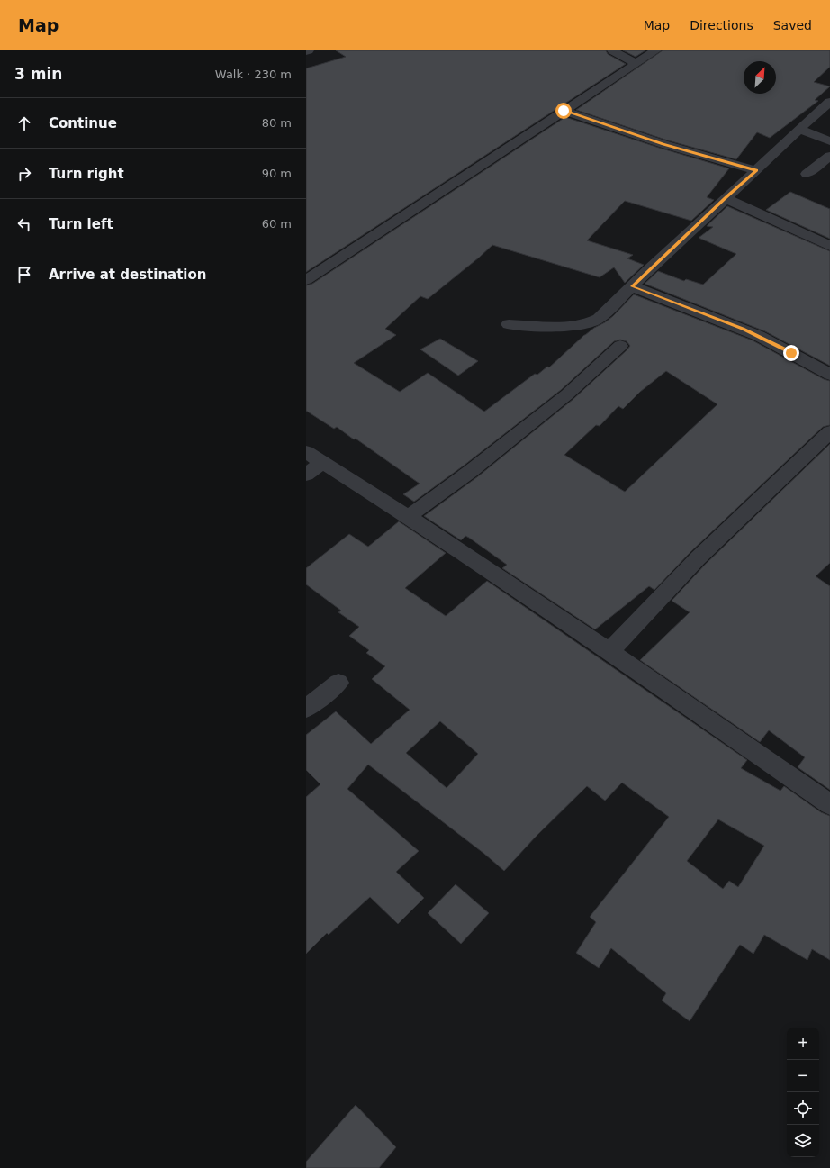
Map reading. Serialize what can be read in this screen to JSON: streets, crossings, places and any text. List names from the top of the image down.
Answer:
{
  "north": "top right",
  "page": {
    "header": "Map",
    "nav": ["Map", "Directions", "Saved"],
    "heading": ["3 min", "Walk · 230 m"],
    "list": [
      ["Continue", "80 m"],
      ["Turn right", "90 m"],
      ["Turn left", "60 m"],
      "Arrive at destination"
    ],
    "map_buttons": ["+", "−"]
  }
}
